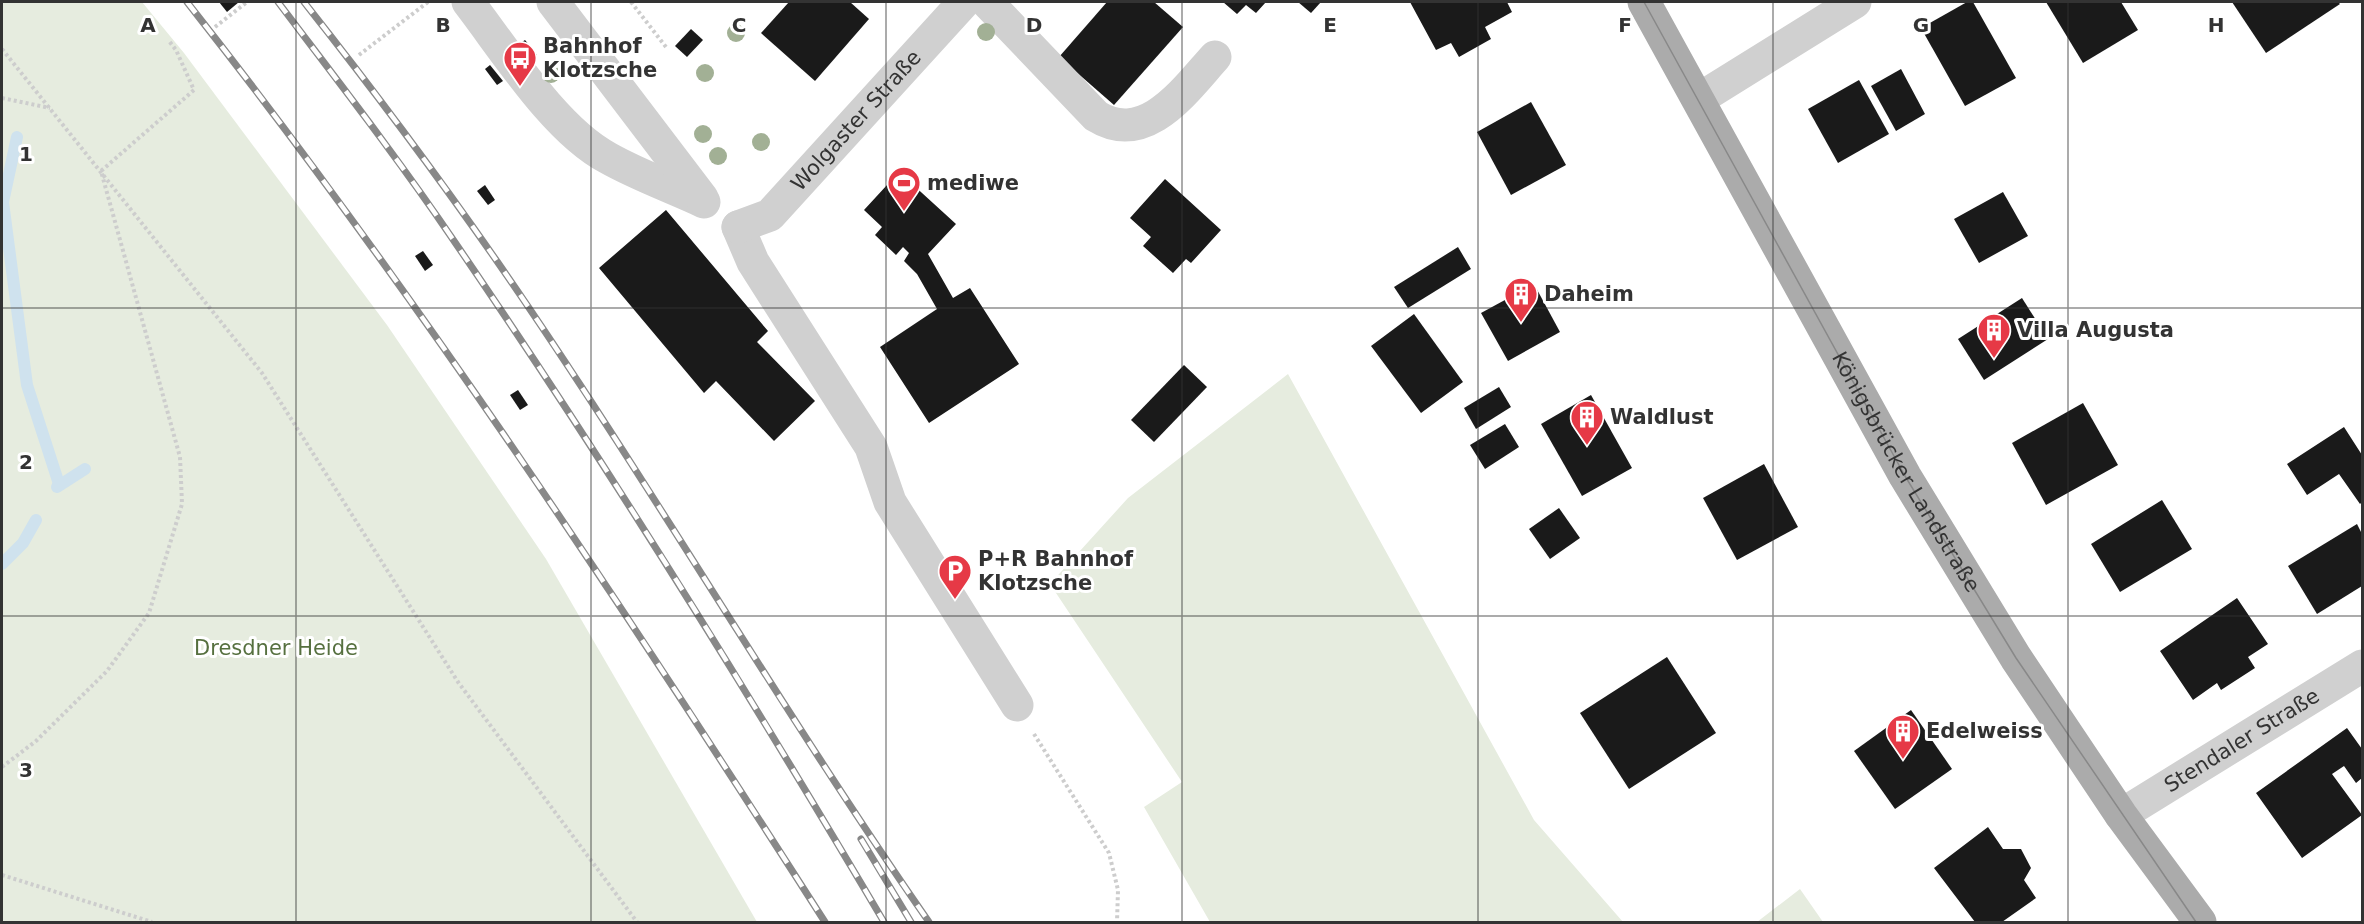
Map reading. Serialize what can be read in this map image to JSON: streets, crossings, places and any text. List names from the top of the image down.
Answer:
{
  "streets": {
    "main road": ["Königsbrücker Landstraße"],
    "street": ["Wolgaster Straße", "Stendaler Straße"]
  },
  "crossings": [
    ["Königsbrücker Landstraße", "Stendaler Straße"]
  ],
  "parks": ["Dresdner Heide"],
  "places": {
    "bus stop": ["Bahnhof Klotzsche"],
    "sports": ["mediwe"],
    "building": [
      "Daheim",
      "Villa Augusta",
      "Waldlust",
      "Edelweiss"
    ],
    "parking": ["P+R Bahnhof Klotzsche"]
  },
  "grid": {
    "columns": [
      "A",
      "B",
      "C",
      "D",
      "E",
      "F",
      "G",
      "H"
    ],
    "rows": ["1", "2", "3"]
  }
}
